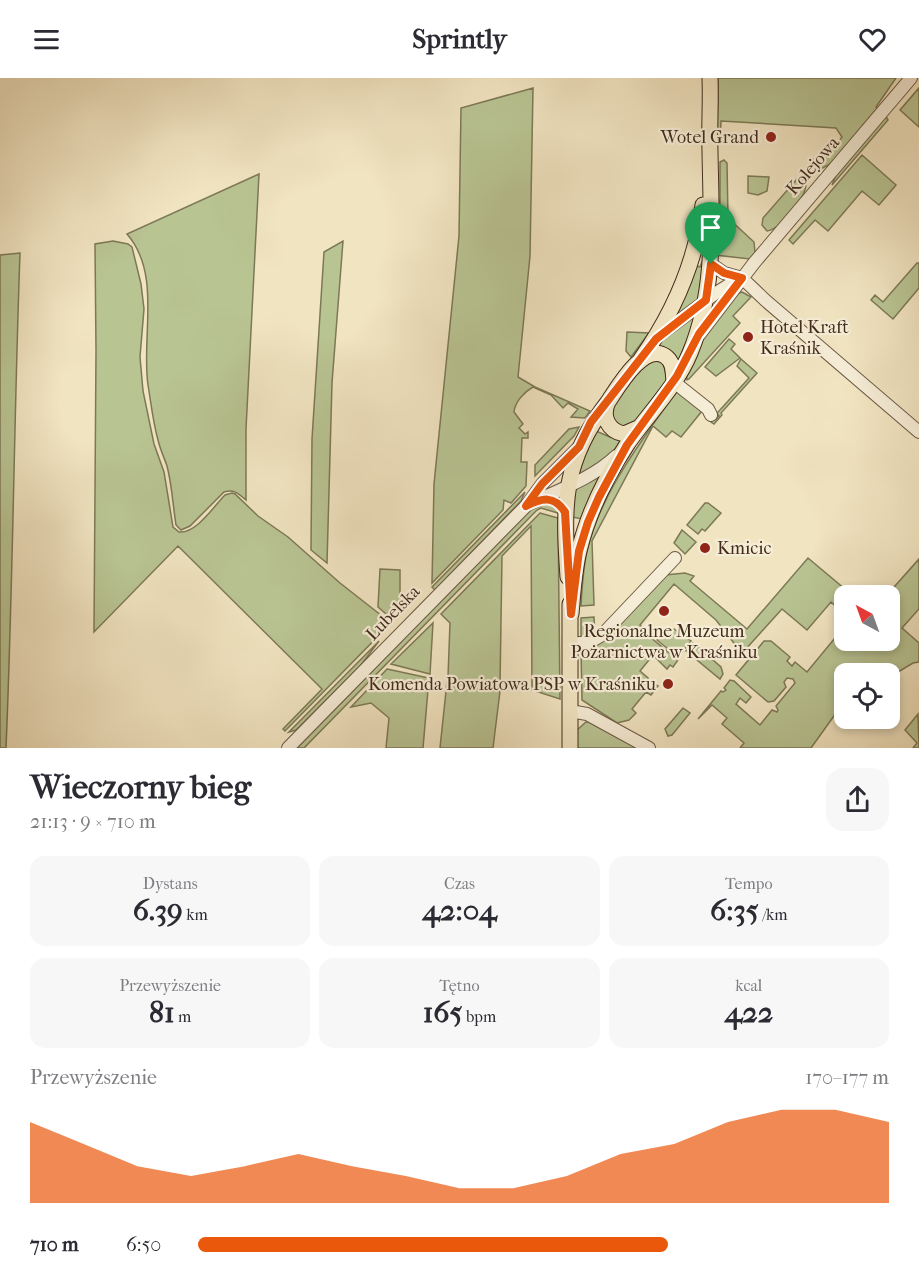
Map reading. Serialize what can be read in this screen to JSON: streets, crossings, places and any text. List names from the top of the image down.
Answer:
{
  "streets": {
    "main road": ["Lubelska"],
    "street": ["Kolejowa"]
  },
  "places": [
    "Wotel Grand",
    "Hotel Kraft Kraśnik",
    "Kmicic",
    "Regionalne Muzeum Pożarnictwa w Kraśniku",
    "Komenda Powiatowa PSP w Kraśniku"
  ],
  "north": "top left",
  "page": {
    "header": "Sprintly",
    "heading": ["Wieczorny bieg", "21:13 · 9 × 710 m"],
    "stats": [
      ["Dystans", "6.39 km"],
      ["Czas", "42:04"],
      ["Tempo", "6:35 /km"],
      ["Przewyższenie", "81 m"],
      ["Tętno", "165 bpm"],
      ["kcal", "422"]
    ],
    "chart": ["Przewyższenie", "170–177 m"],
    "list": [
      {
        "name": "710 m",
        "note": "6:50"
      }
    ]
  }
}
